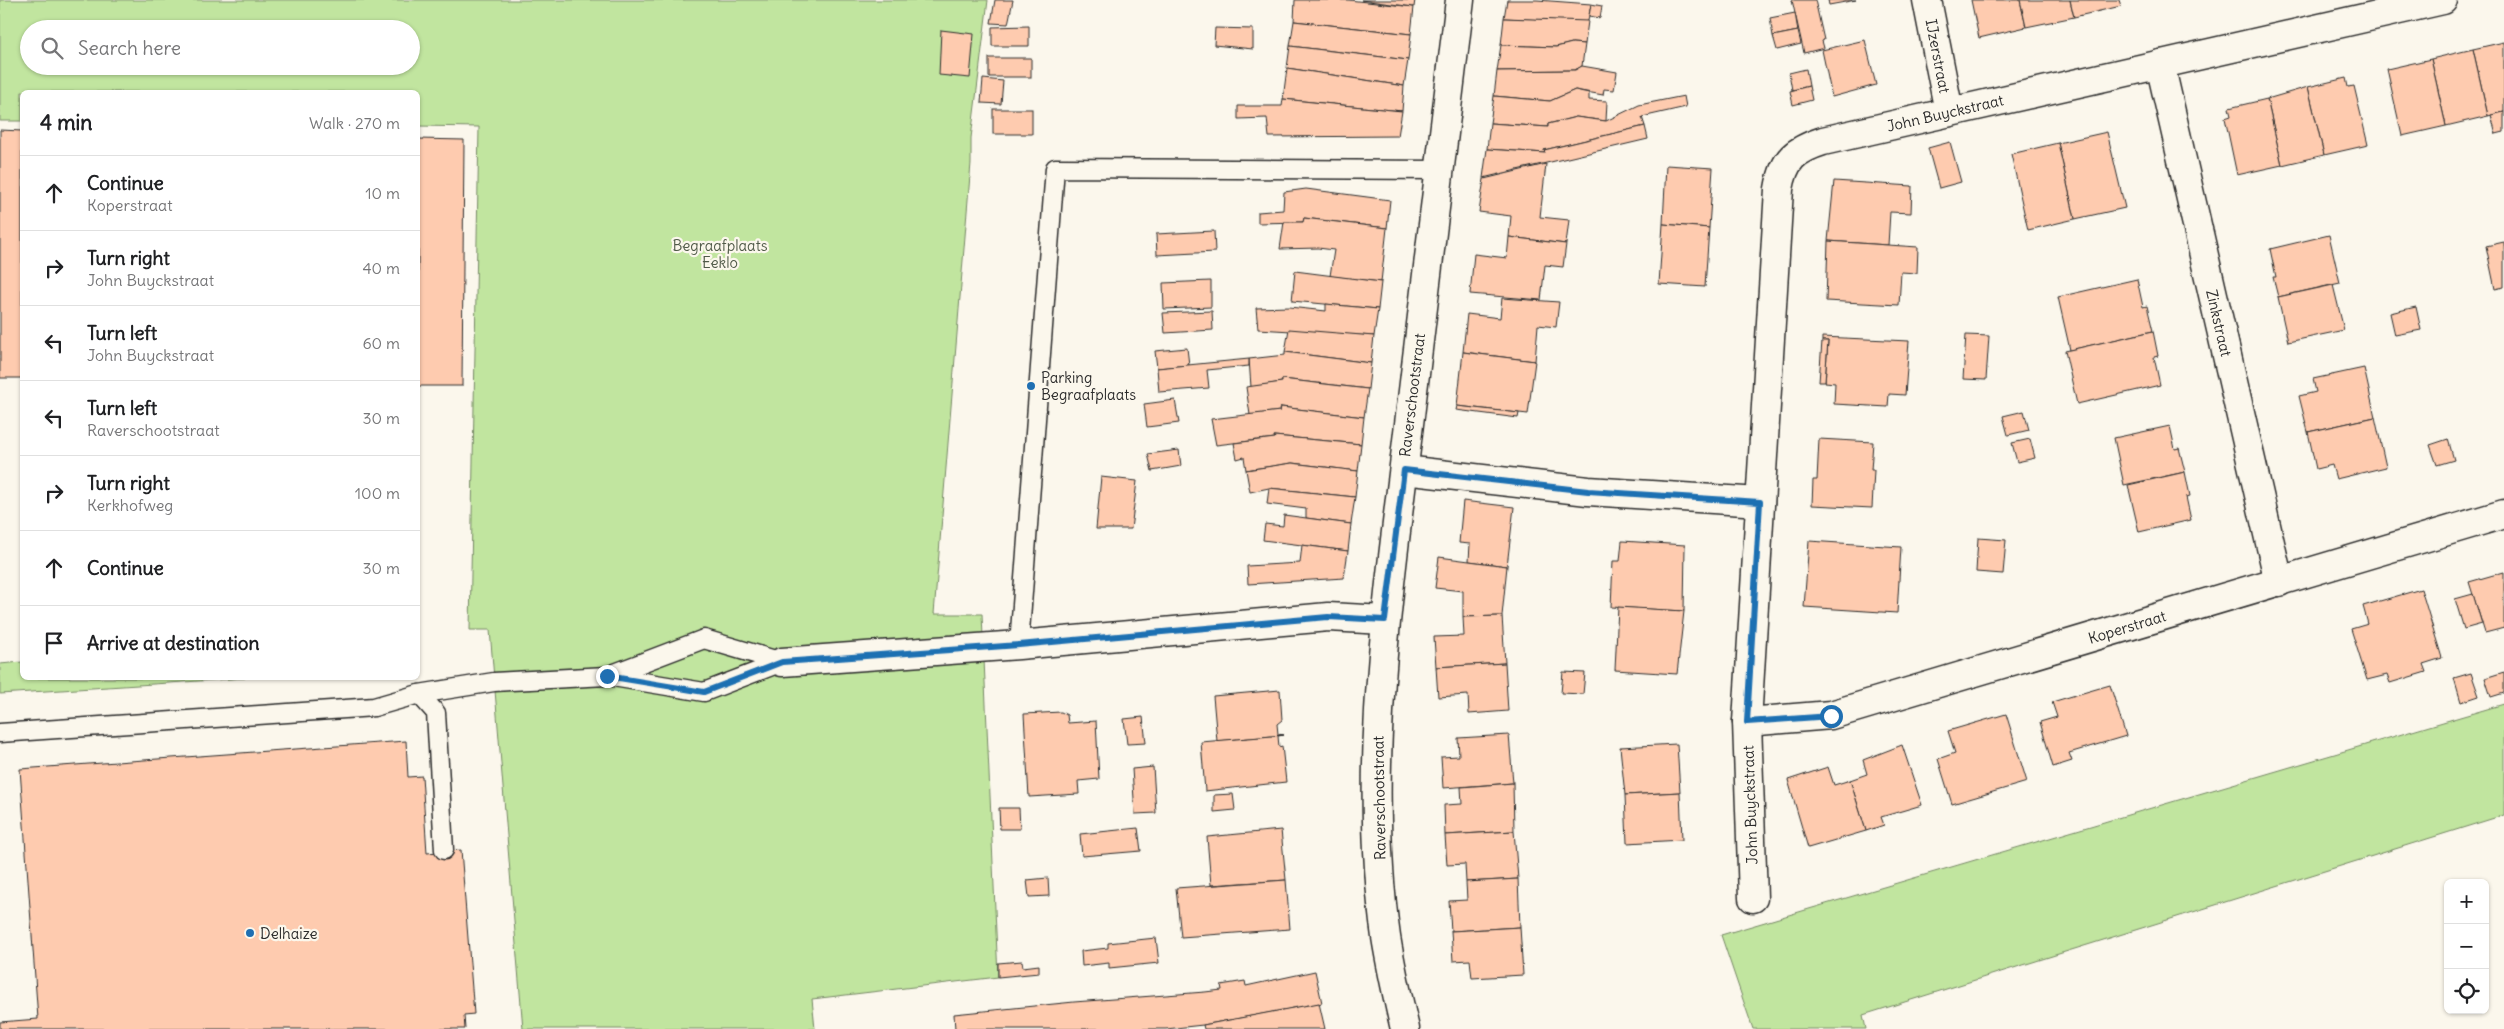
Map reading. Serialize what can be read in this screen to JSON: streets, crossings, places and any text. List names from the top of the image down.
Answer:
{
  "streets": {
    "street": [
      "IJzerstraat",
      "John Buyckstraat",
      "Zinkstraat",
      "Raverschootstraat",
      "Koperstraat"
    ]
  },
  "crossings": [
    ["IJzerstraat", "John Buyckstraat"],
    ["John Buyckstraat", "Zinkstraat"],
    ["John Buyckstraat", "Koperstraat"],
    ["Zinkstraat", "Koperstraat"]
  ],
  "parks": ["Begraafplaats Eeklo"],
  "places": ["Parking Begraafplaats", "Delhaize"],
  "page": {
    "search": "Search here",
    "heading": ["4 min", "Walk · 270 m"],
    "list": [
      ["Continue", "Koperstraat", "10 m"],
      ["Turn right", "John Buyckstraat", "40 m"],
      ["Turn left", "John Buyckstraat", "60 m"],
      ["Turn left", "Raverschootstraat", "30 m"],
      ["Turn right", "Kerkhofweg", "100 m"],
      ["Continue", "30 m"],
      "Arrive at destination"
    ],
    "map_buttons": ["+", "−"]
  }
}
